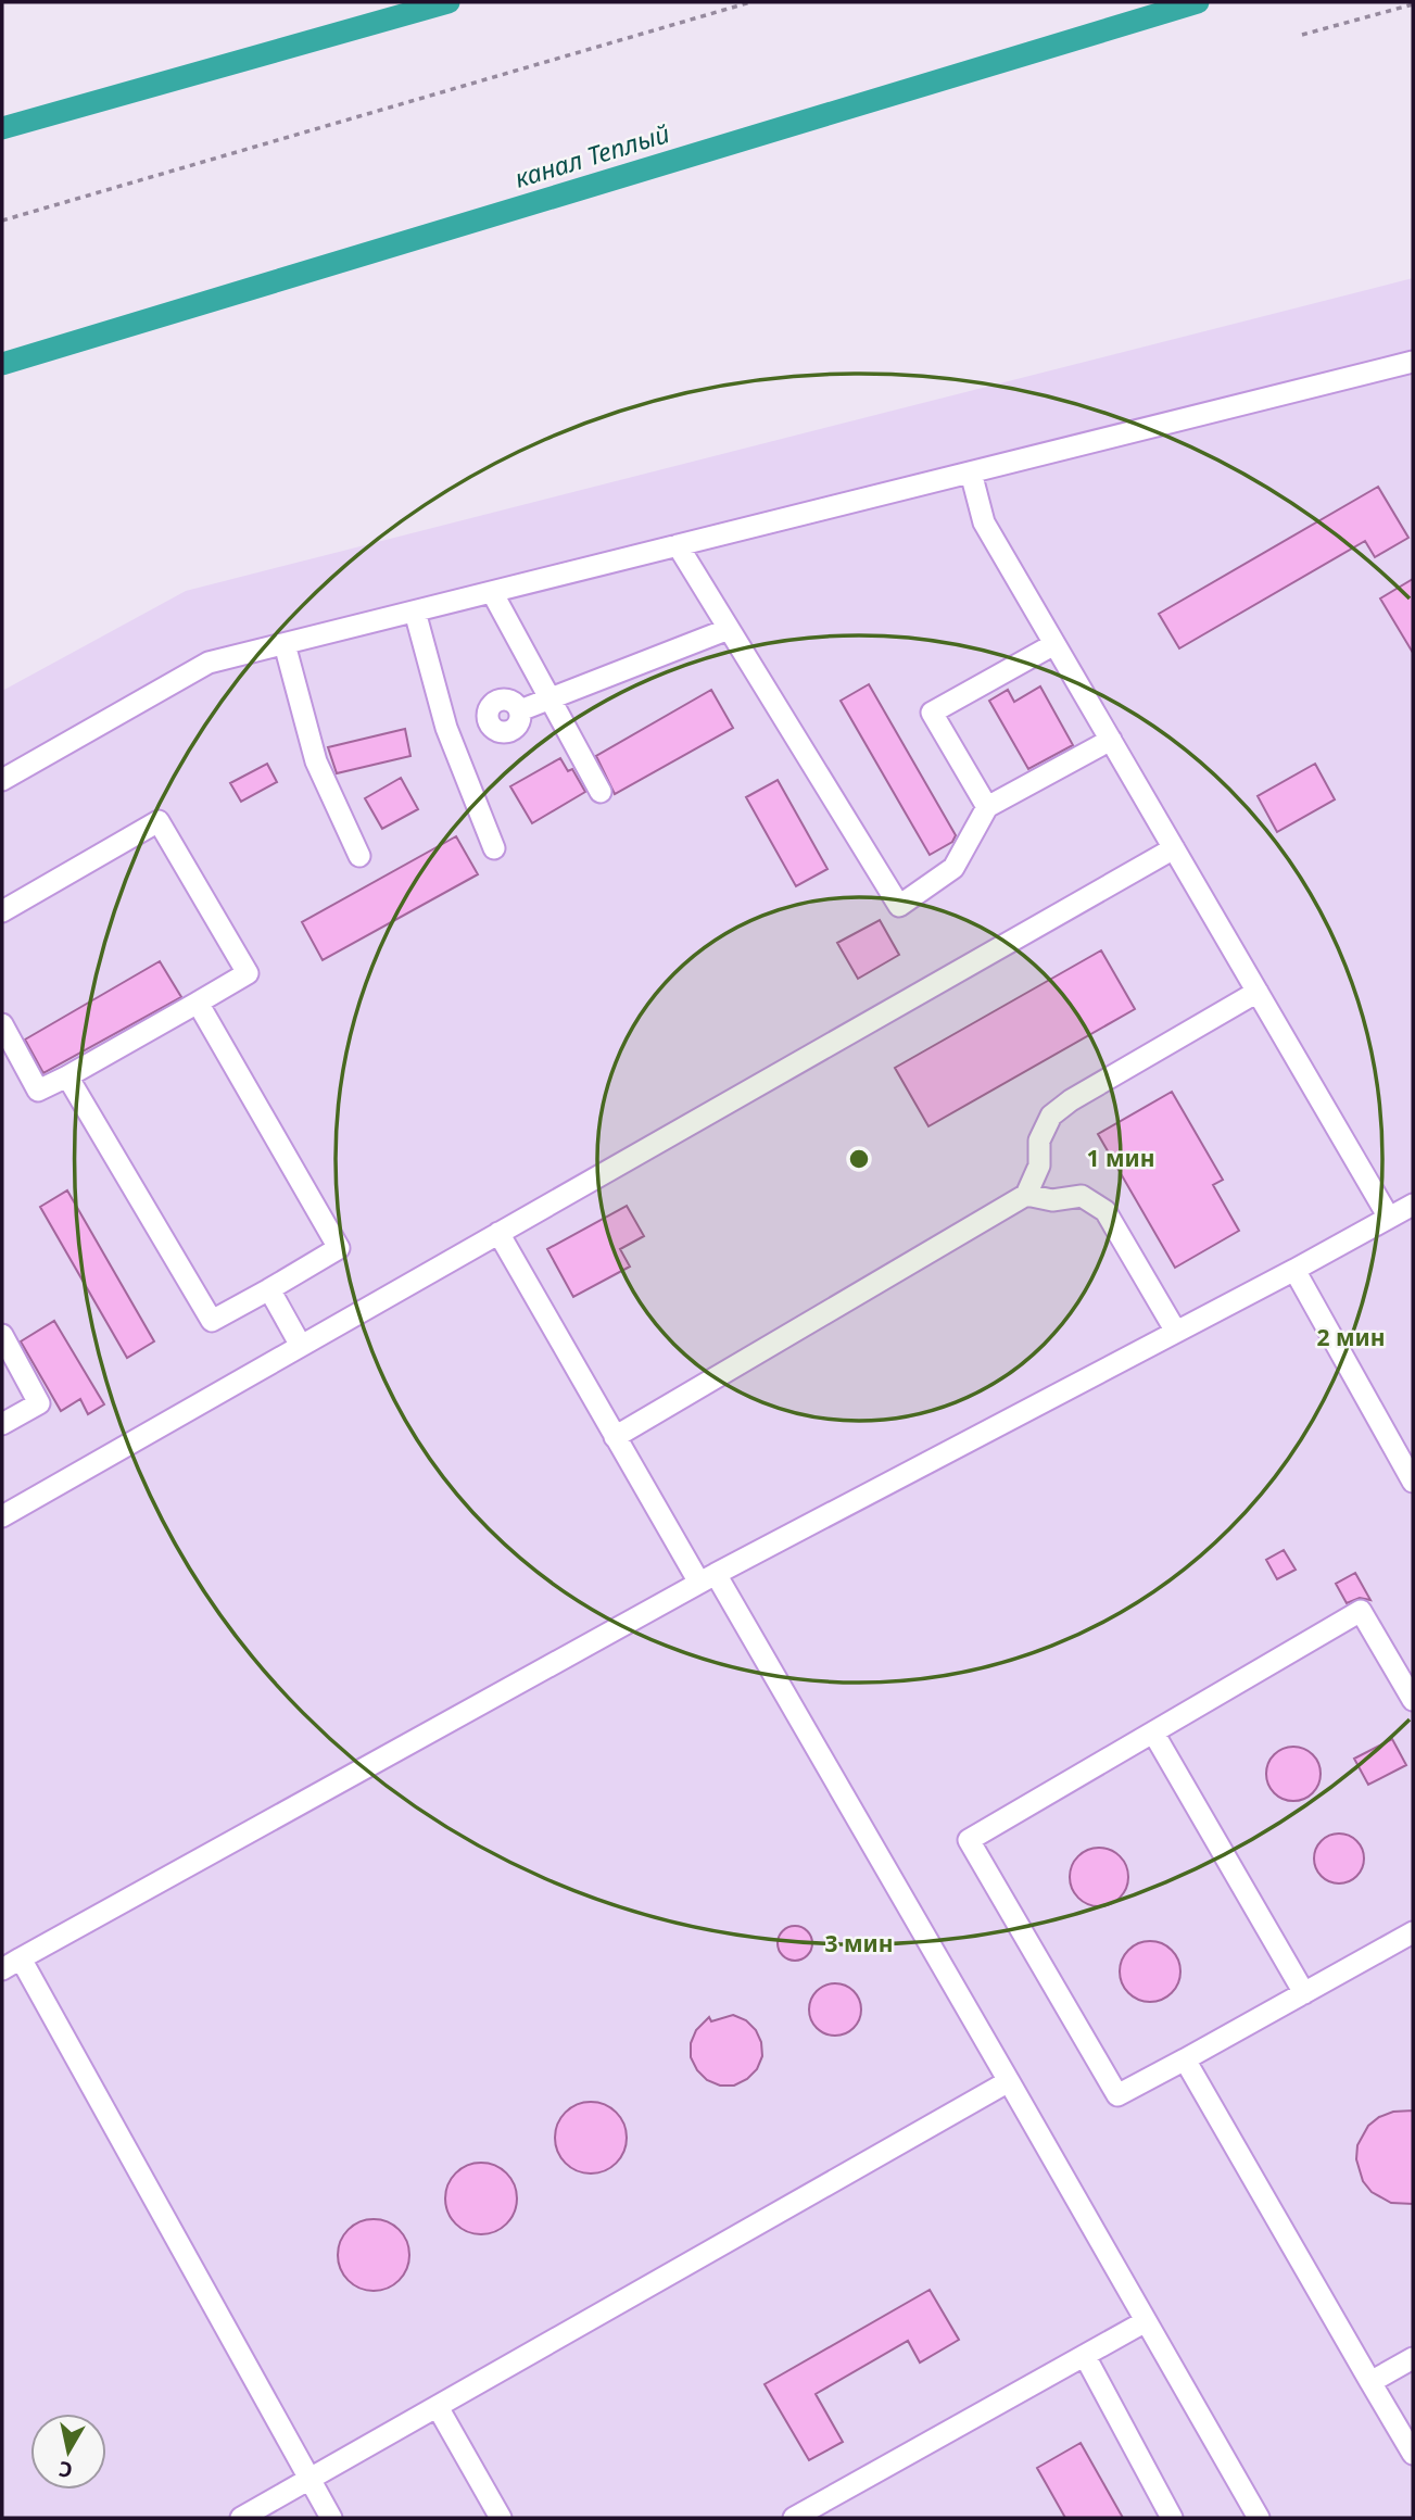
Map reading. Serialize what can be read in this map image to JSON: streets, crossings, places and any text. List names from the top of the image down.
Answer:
{
  "water": ["канал Теплый"],
  "north": "bottom",
  "rings": ["1 мин", "2 мин", "3 мин"]
}
